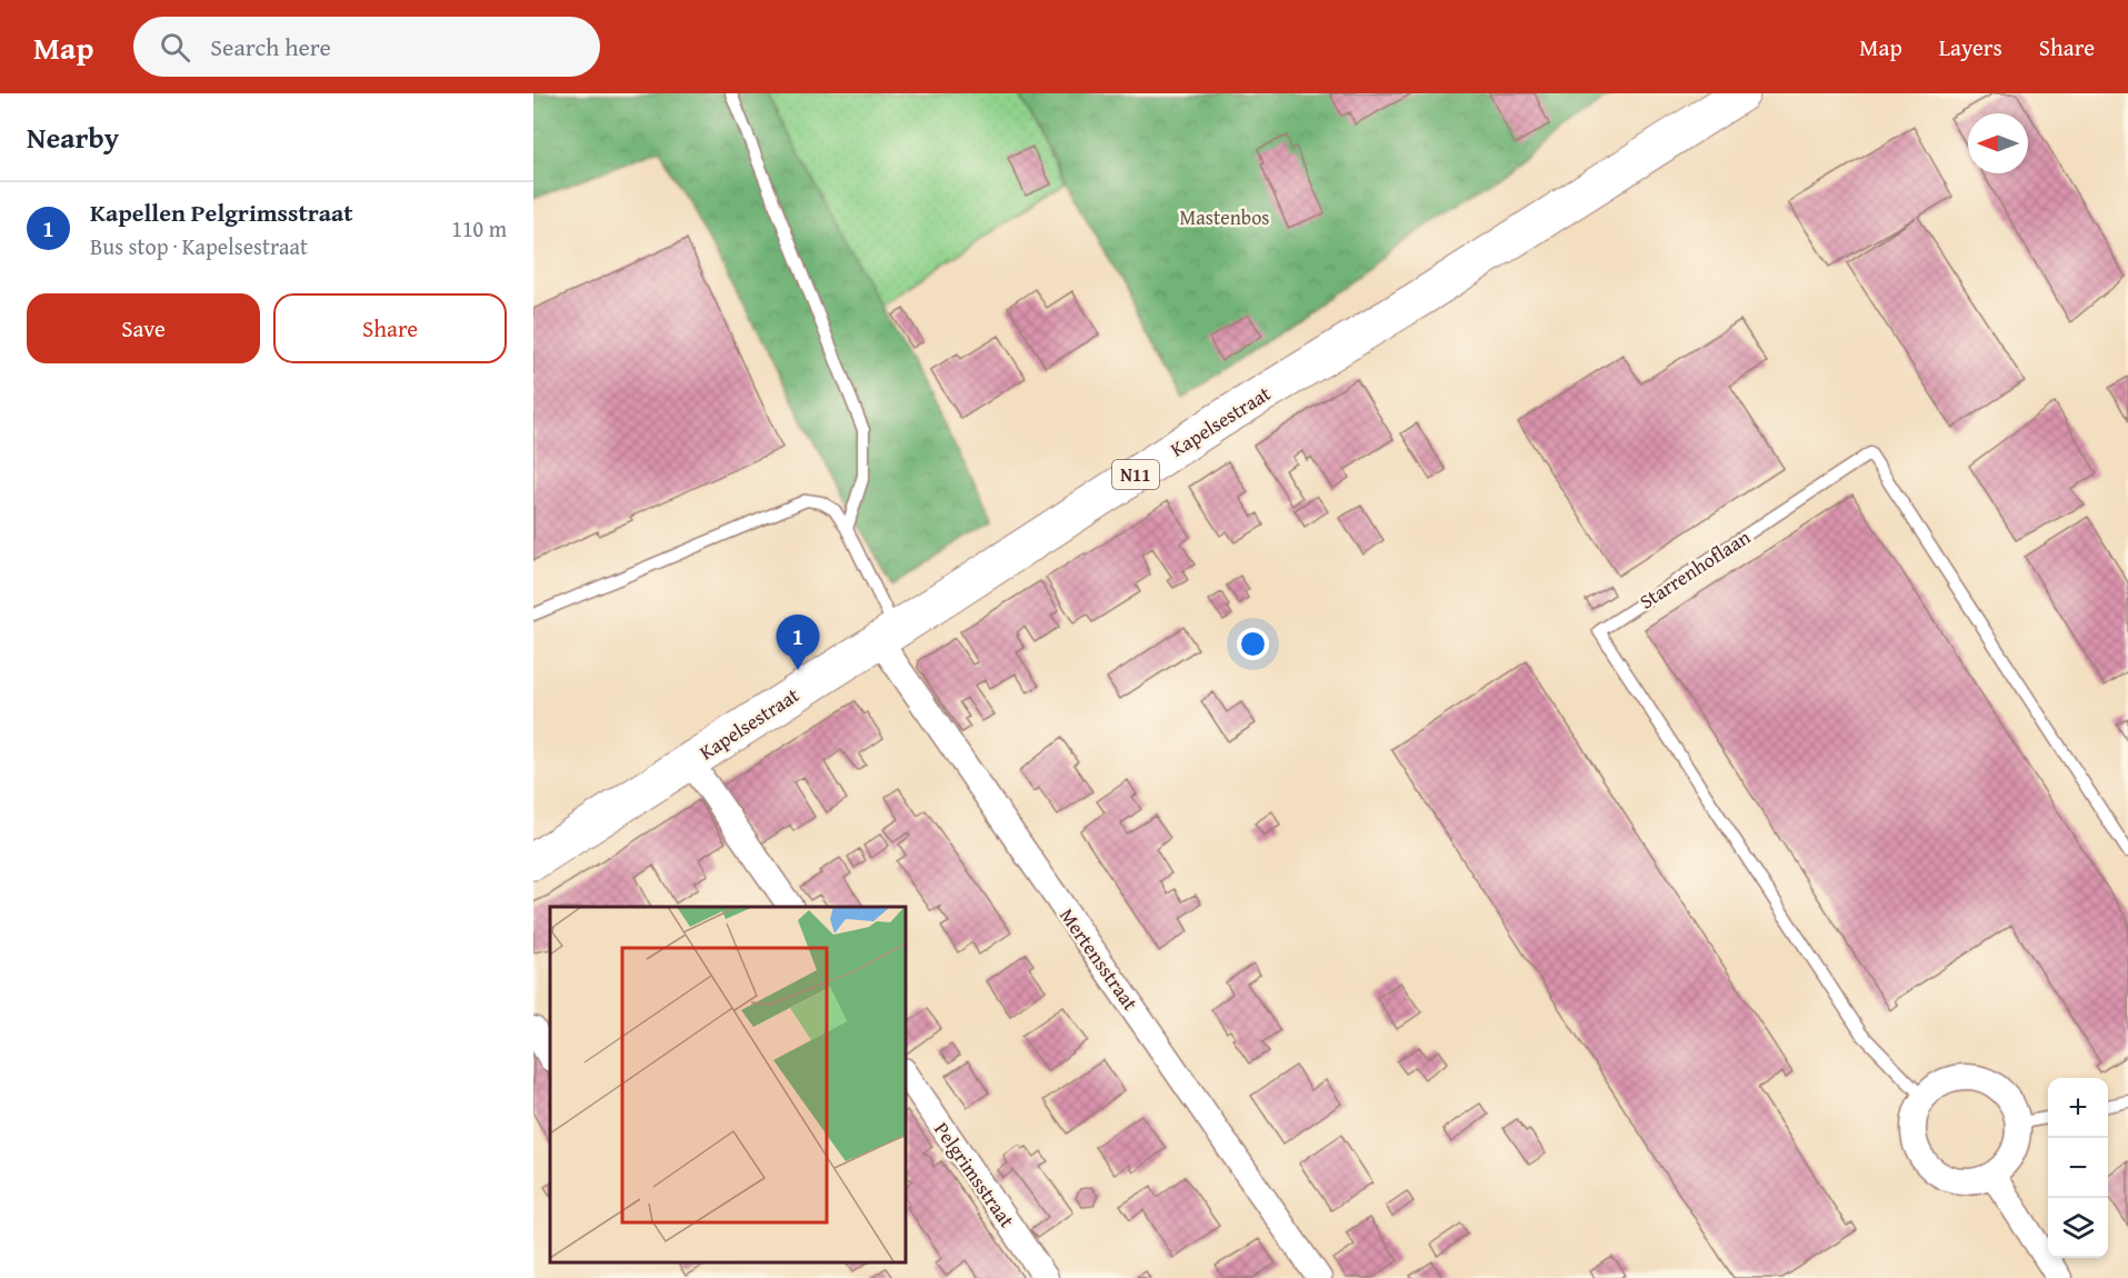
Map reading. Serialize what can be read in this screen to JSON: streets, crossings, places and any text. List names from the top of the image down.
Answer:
{
  "streets": {
    "main road": ["Kapelsestraat", "N11"],
    "street": ["Mertensstraat", "Pelgrimsstraat"],
    "lane": ["Starrenhoflaan"]
  },
  "crossings": [
    ["Kapelsestraat", "Mertensstraat"]
  ],
  "parks": ["Mastenbos"],
  "north": "left",
  "page": {
    "header": "Map",
    "search": "Search here",
    "nav": ["Map", "Layers", "Share"],
    "heading": "Nearby",
    "list": [
      {
        "mark": "1",
        "name": "Kapellen Pelgrimsstraat",
        "note": "Bus stop · Kapelsestraat",
        "value": "110 m"
      }
    ],
    "buttons": ["Save", "Share"],
    "pins": "1",
    "map_buttons": ["+", "−"]
  }
}
